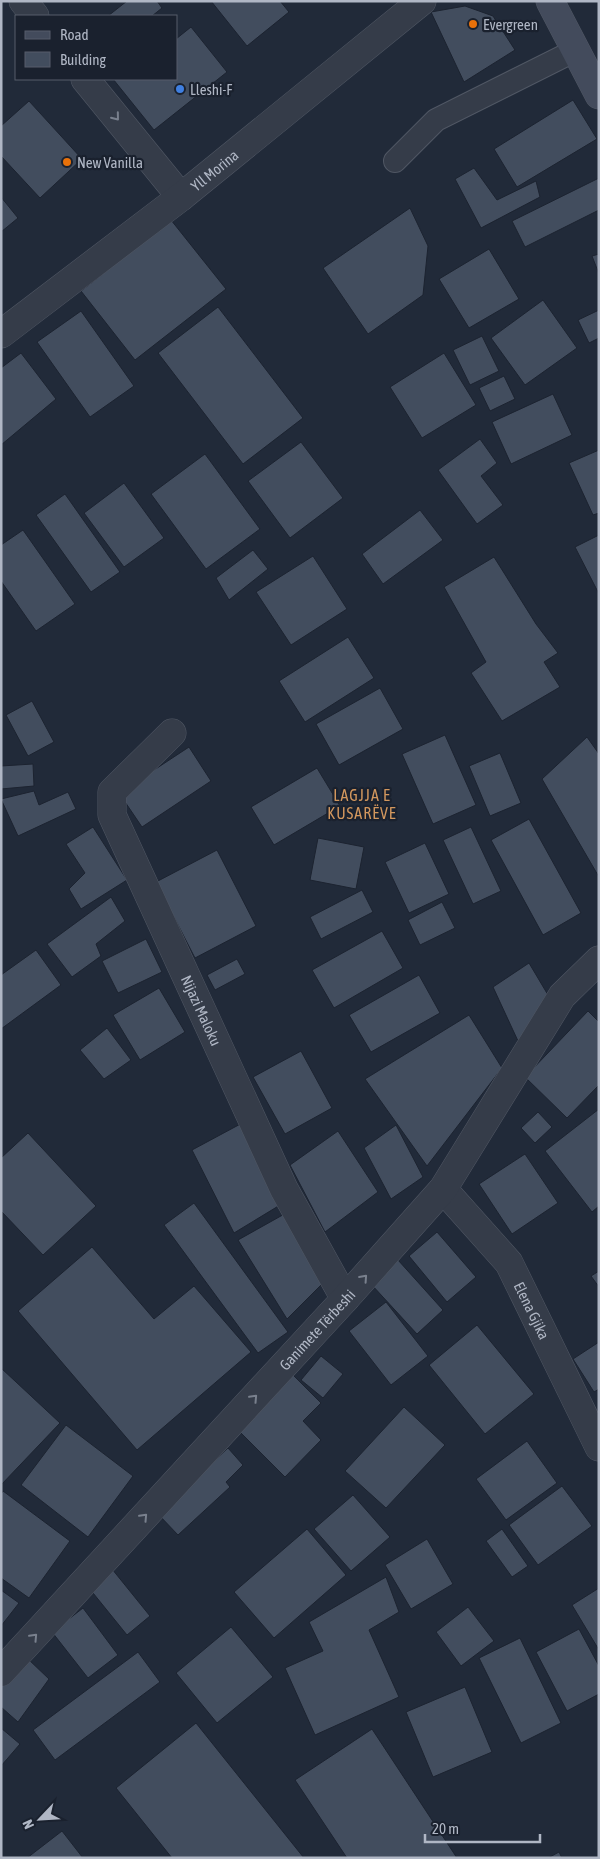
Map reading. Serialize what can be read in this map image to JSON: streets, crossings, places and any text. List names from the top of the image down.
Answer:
{
  "streets": {
    "street": [
      "Yll Morina",
      "Nijazi Maloku",
      "Elena Gjika",
      "Ganimete Tërbeshi"
    ]
  },
  "crossings": [
    ["Nijazi Maloku", "Ganimete Tërbeshi"],
    ["Elena Gjika", "Ganimete Tërbeshi"]
  ],
  "one_way": ["Ganimete Tërbeshi"],
  "districts": ["LAGJJA E KUSARËVE"],
  "places": ["Evergreen", "Lleshi-F", "New Vanilla"],
  "legend": ["Road", "Building"],
  "scale_bar": "20 m",
  "north": "bottom left"
}
